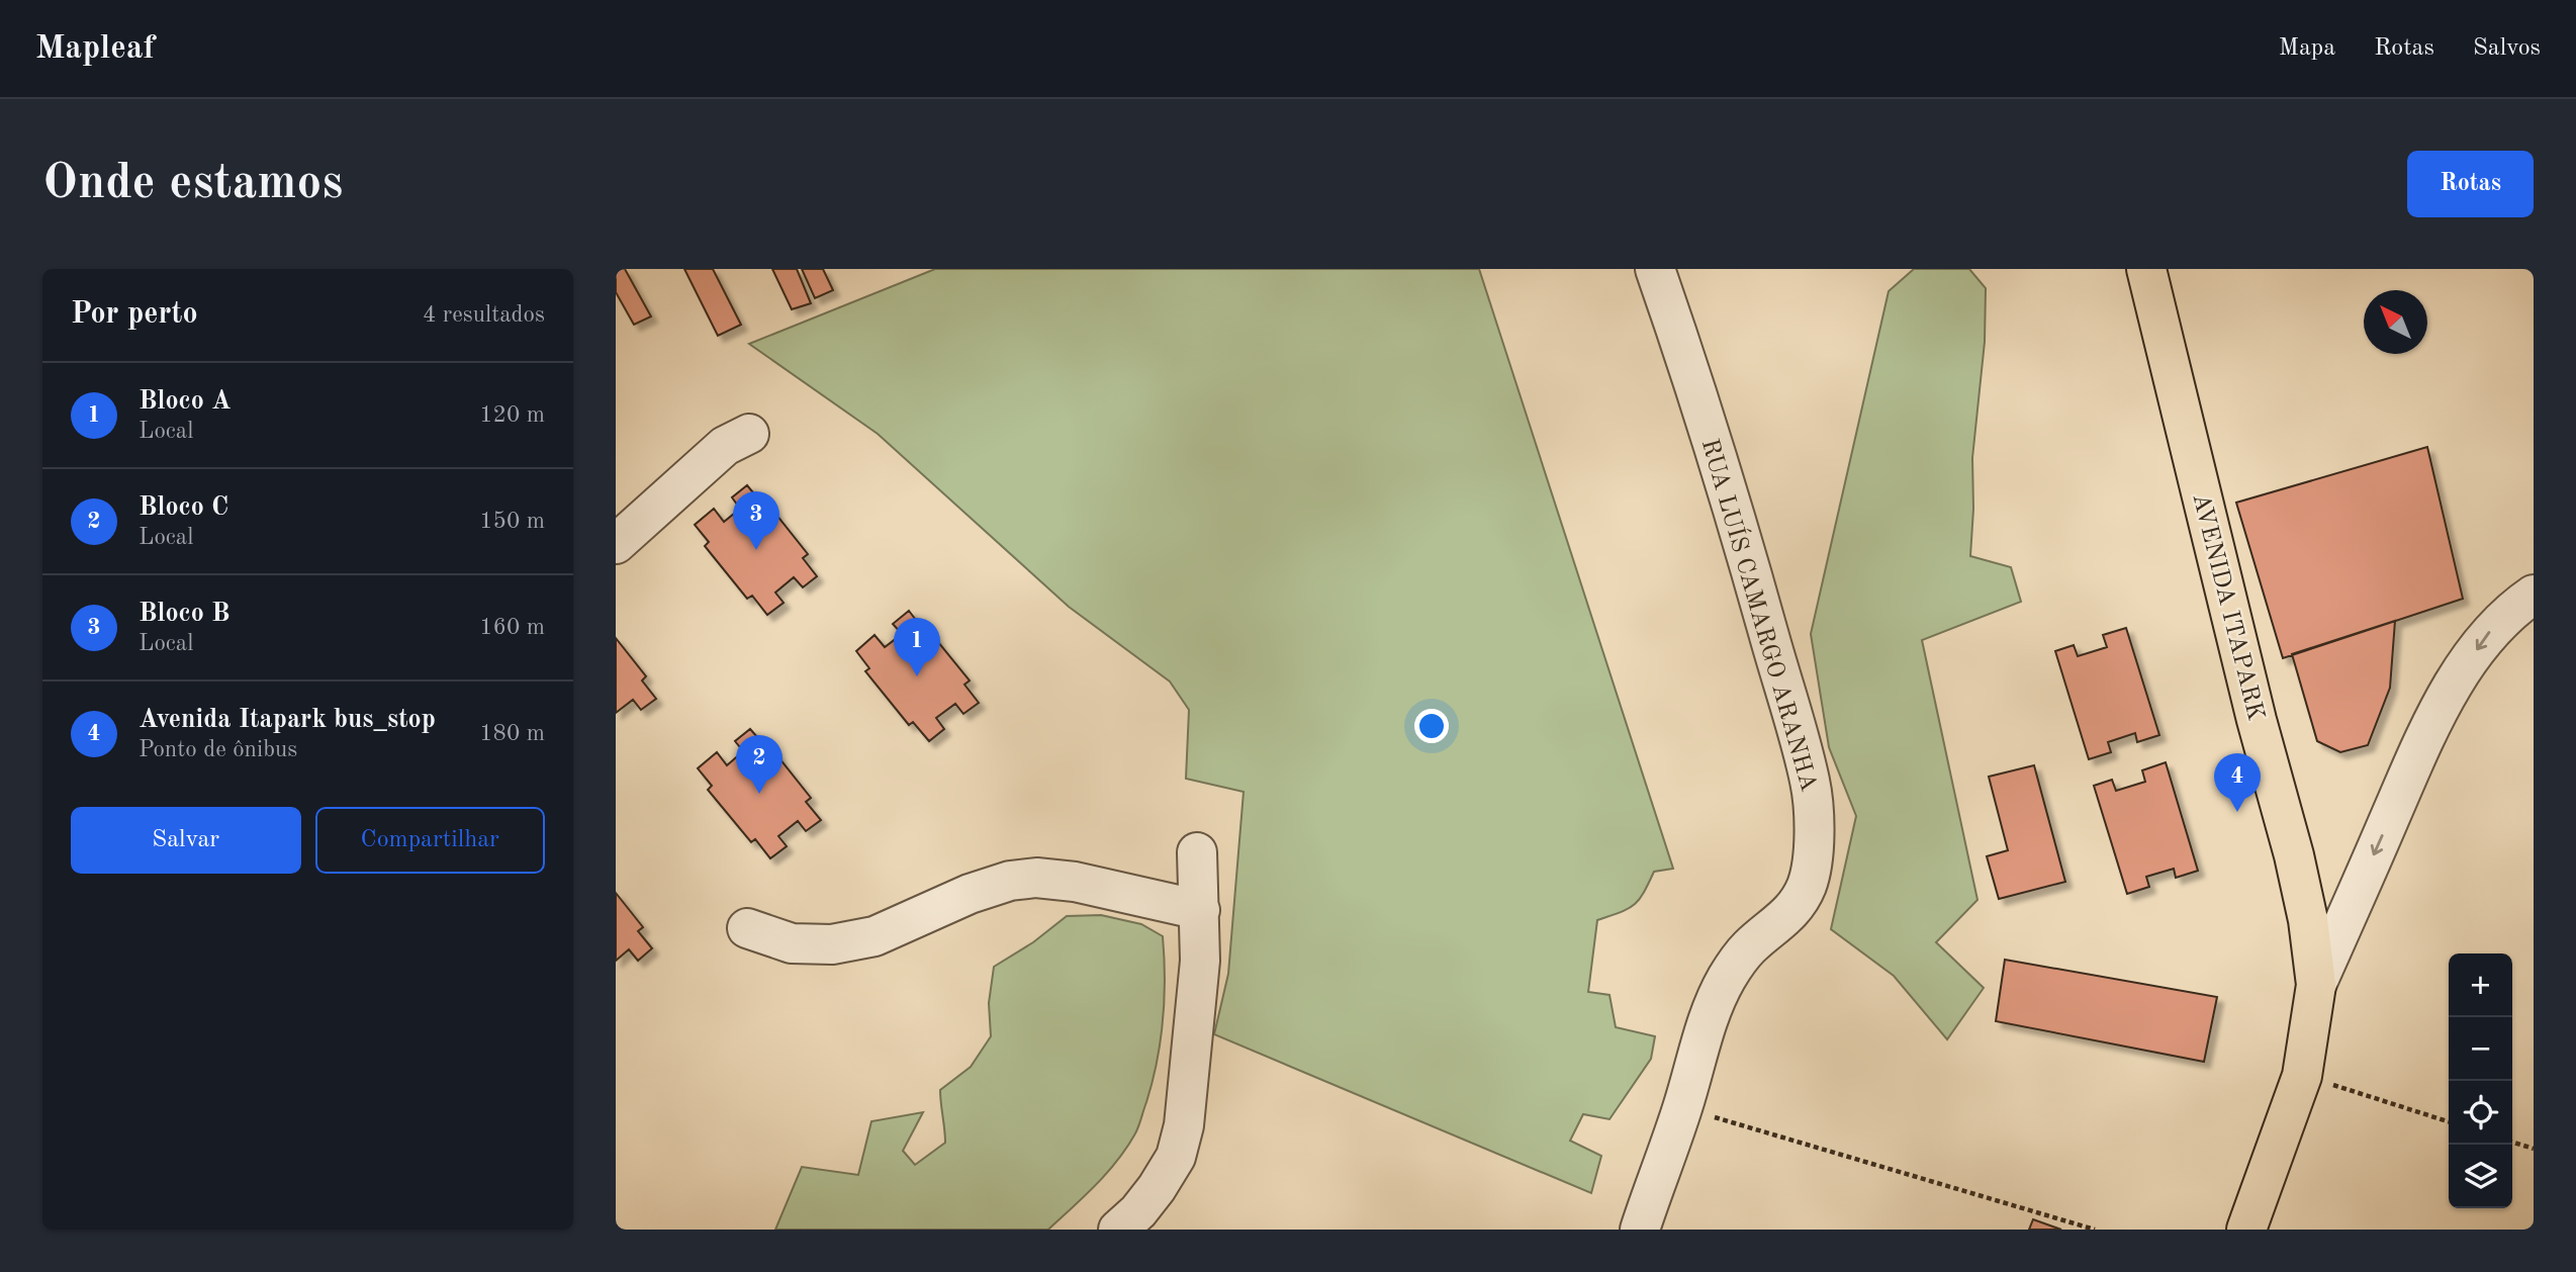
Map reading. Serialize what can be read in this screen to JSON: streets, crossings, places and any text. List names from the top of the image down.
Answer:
{
  "streets": {
    "main road": ["AVENIDA ITAPARK"],
    "street": ["RUA LUÍS CAMARGO ARANHA"]
  },
  "north": "top left",
  "page": {
    "header": "Mapleaf",
    "nav": ["Mapa", "Rotas", "Salvos"],
    "buttons": [
      "Rotas",
      ["Salvar", "Compartilhar"]
    ],
    "title": "Onde estamos",
    "heading": ["Por perto", "4 resultados"],
    "list": [
      {
        "mark": "1",
        "name": "Bloco A",
        "note": "Local",
        "value": "120 m"
      },
      {
        "mark": "2",
        "name": "Bloco C",
        "note": "Local",
        "value": "150 m"
      },
      {
        "mark": "3",
        "name": "Bloco B",
        "note": "Local",
        "value": "160 m"
      },
      {
        "mark": "4",
        "name": "Avenida Itapark bus_stop",
        "note": "Ponto de ônibus",
        "value": "180 m"
      }
    ],
    "pins": [
      "3",
      "1",
      "2",
      "4"
    ],
    "map_buttons": ["+", "−"]
  }
}
